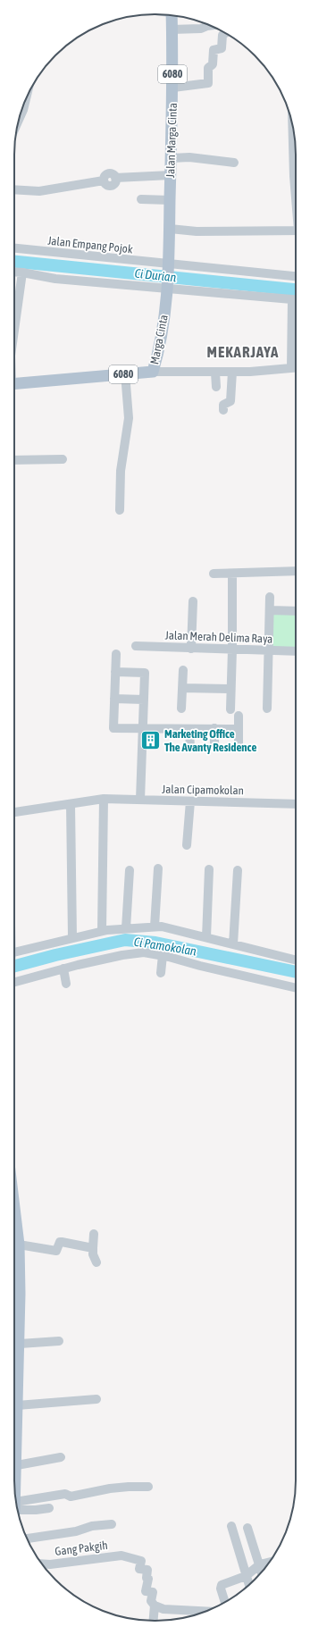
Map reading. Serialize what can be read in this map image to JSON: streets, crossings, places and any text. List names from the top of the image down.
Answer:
{
  "streets": {
    "main road": ["6080", "Jalan Marga Cinta", "Marga Cinta"],
    "street": [
      "Jalan Empang Pojok",
      "Jalan Merah Delima Raya",
      "Jalan Cipamokolan",
      "Gang Pakgih"
    ]
  },
  "crossings": [
    ["Jalan Marga Cinta", "Jalan Empang Pojok"],
    ["Jalan Marga Cinta", "Marga Cinta"],
    ["Jalan Empang Pojok", "Marga Cinta"]
  ],
  "districts": ["MEKARJAYA"],
  "water": ["Ci Durian", "Ci Pamokolan"],
  "places": {
    "building": ["Marketing Office The Avanty Residence"]
  }
}
